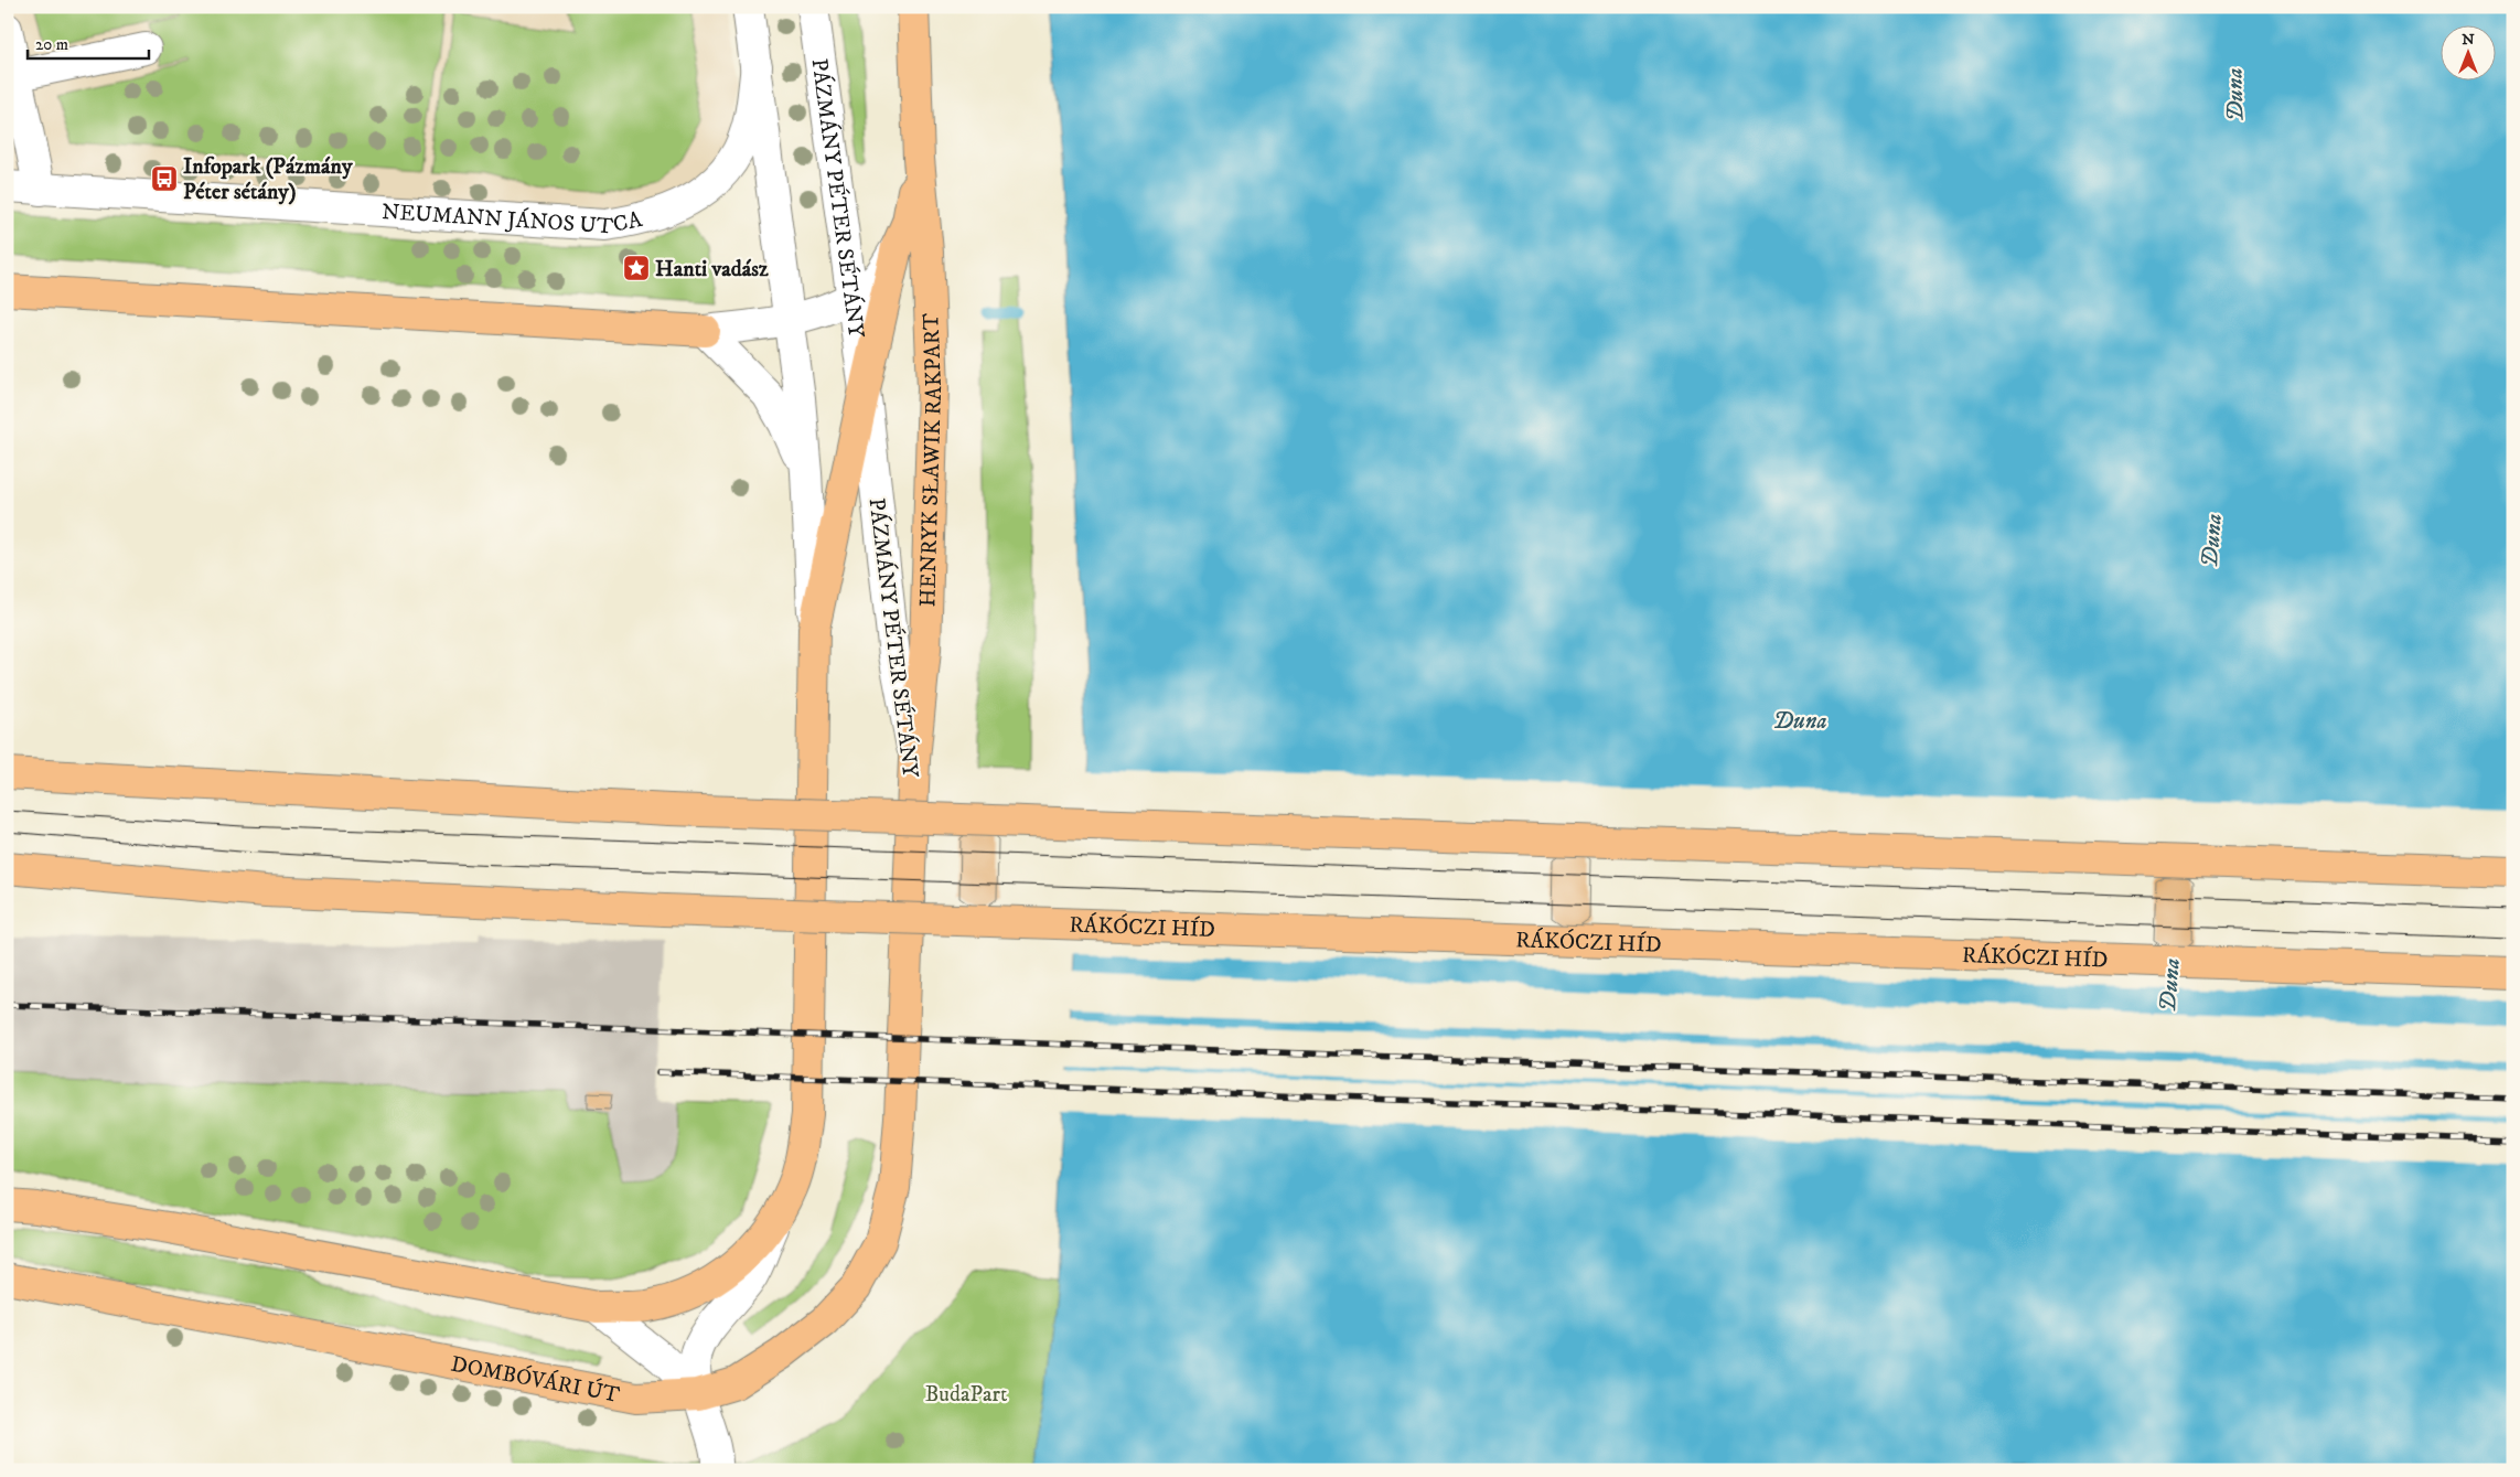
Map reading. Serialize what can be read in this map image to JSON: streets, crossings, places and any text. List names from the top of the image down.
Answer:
{
  "streets": {
    "main road": [
      "PÁZMÁNY PÉTER SÉTÁNY",
      "HENRYK SŁAWIK RAKPART",
      "RÁKÓCZI HÍD",
      "DOMBÓVÁRI ÚT"
    ],
    "street": ["NEUMANN JÁNOS UTCA"]
  },
  "crossings": [
    ["PÁZMÁNY PÉTER SÉTÁNY", "NEUMANN JÁNOS UTCA"],
    ["PÁZMÁNY PÉTER SÉTÁNY", "HENRYK SŁAWIK RAKPART"],
    ["PÁZMÁNY PÉTER SÉTÁNY", "DOMBÓVÁRI ÚT"]
  ],
  "water": ["Duna"],
  "parks": ["BudaPart"],
  "places": {
    "bus stop": ["Infopark (Pázmány Péter sétány)"],
    "place": ["Hanti vadász"]
  },
  "scale_bar": "20 m",
  "north": "top"
}
